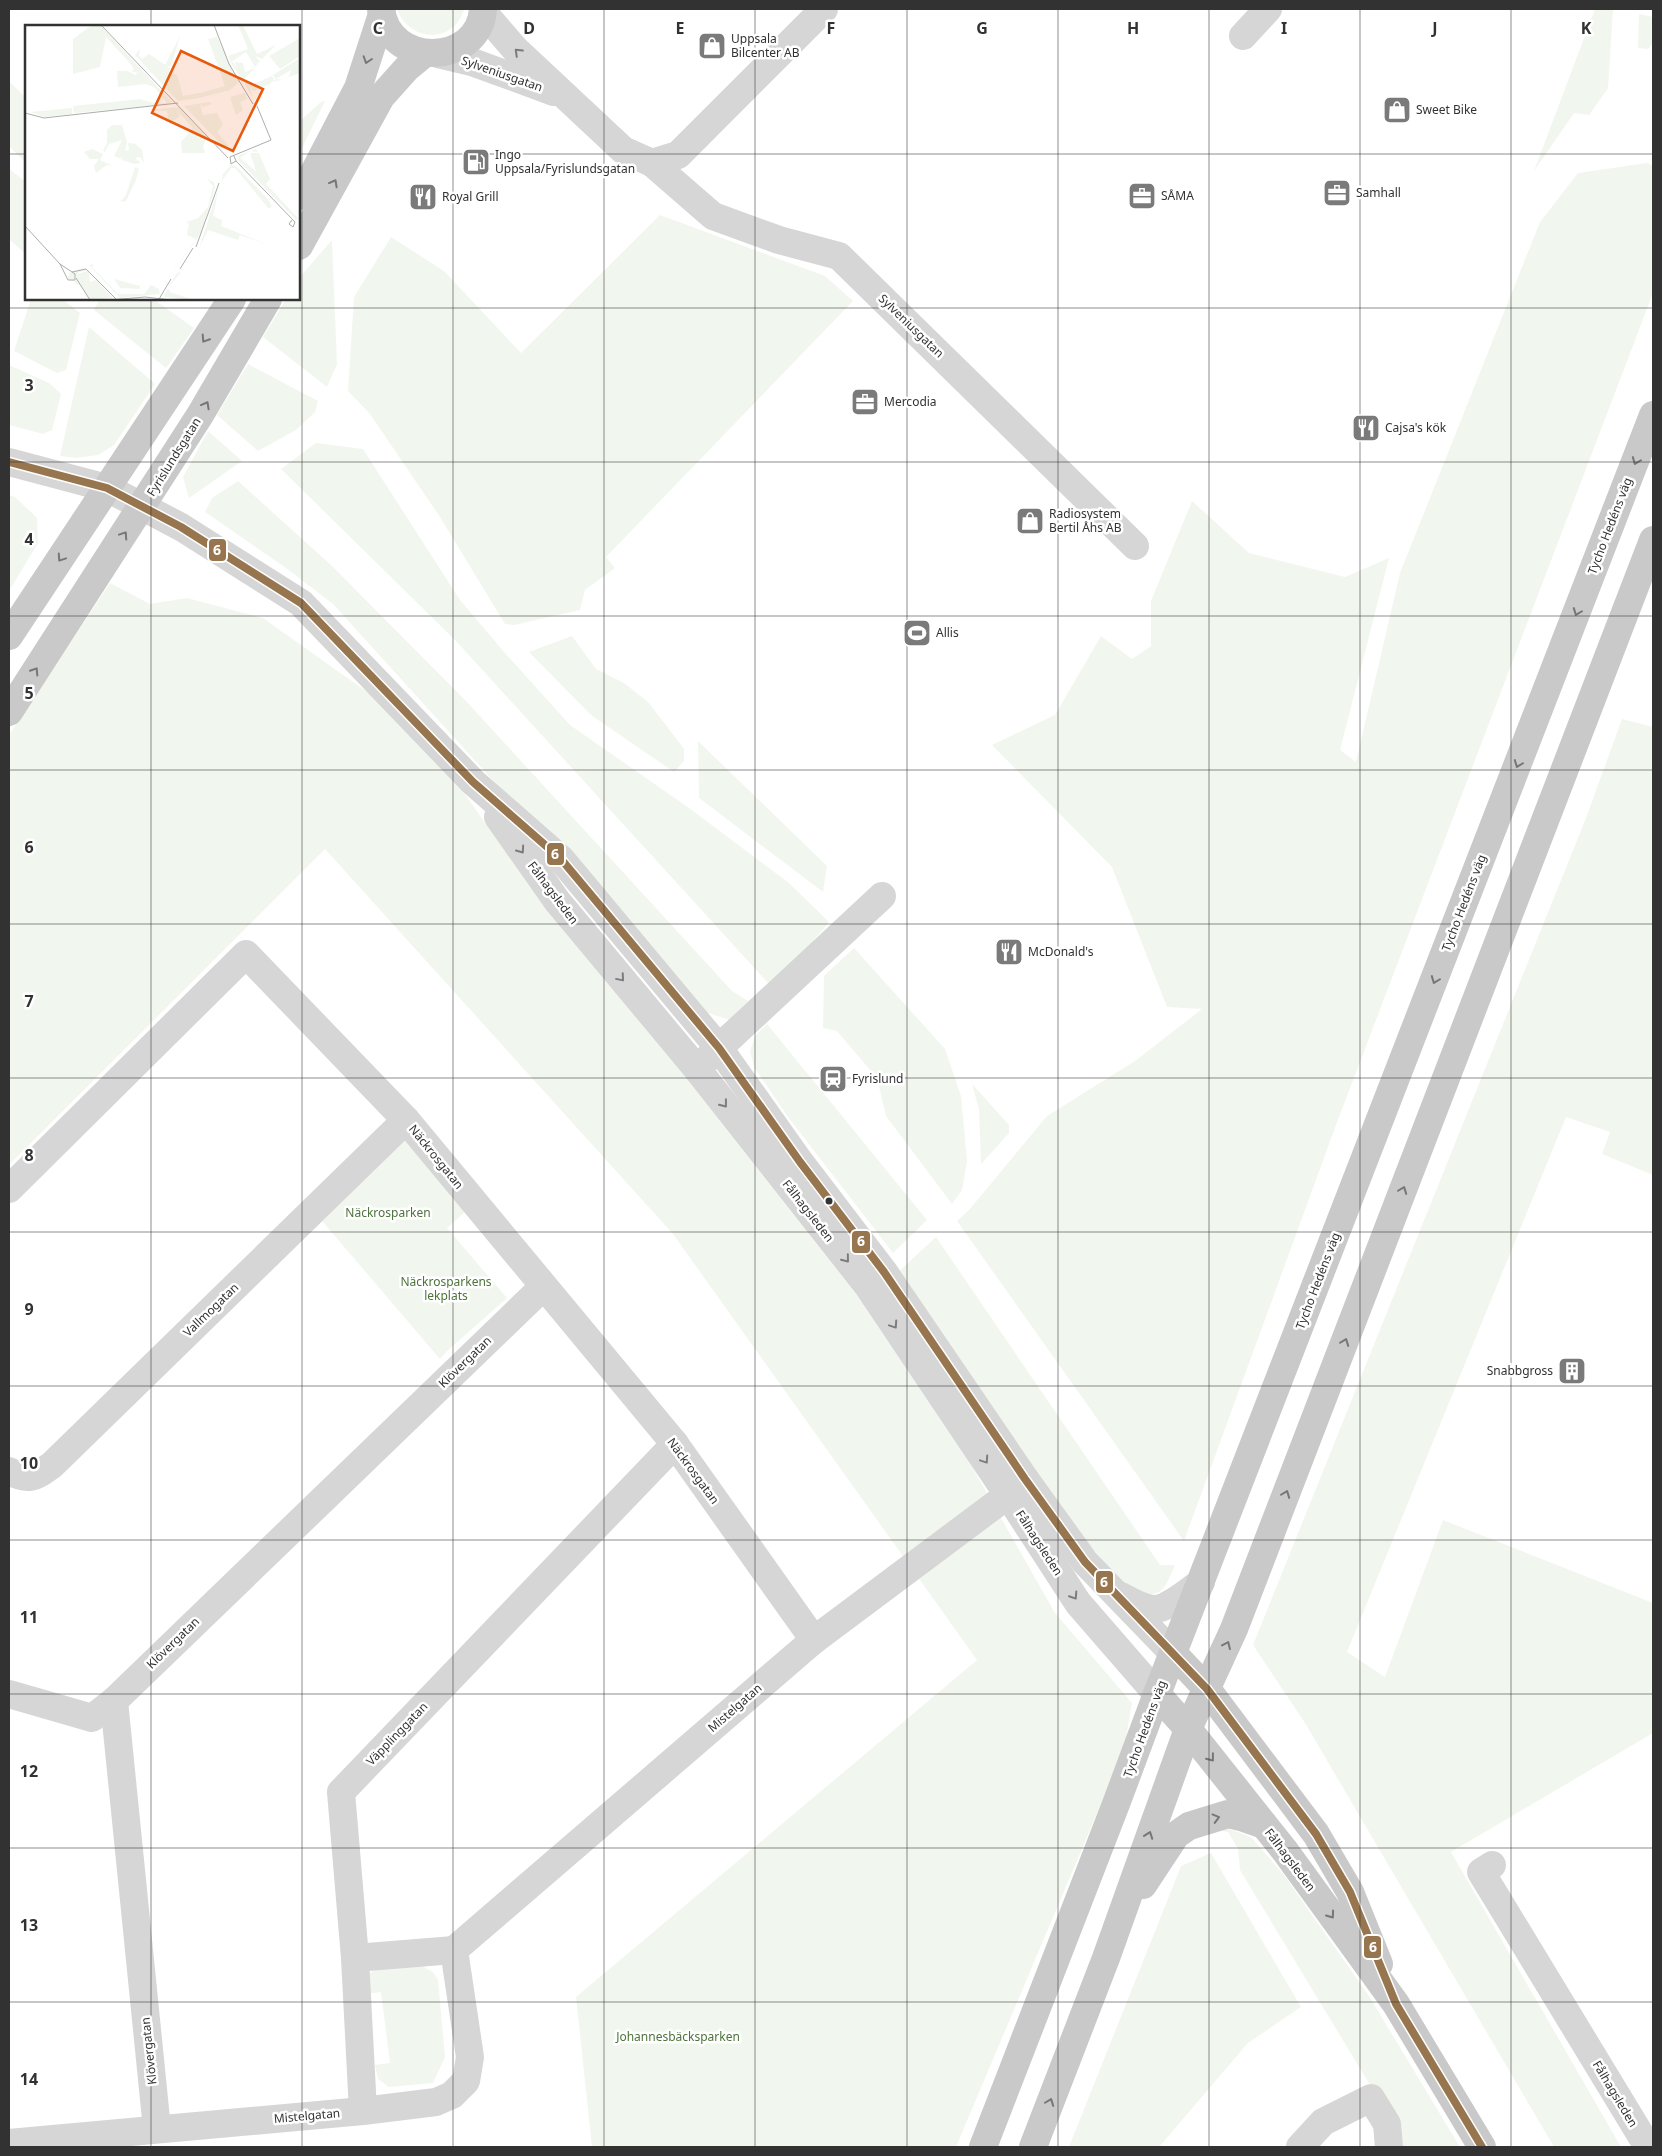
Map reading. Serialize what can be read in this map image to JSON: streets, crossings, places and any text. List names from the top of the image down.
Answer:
{
  "streets": {
    "main road": ["Fyrislundsgatan", "Tycho Hedéns väg", "Fålhagsleden"],
    "street": [
      "Sylveniusgatan",
      "Näckrosgatan",
      "Vallmogatan",
      "Klövergatan",
      "Mistelgatan",
      "Väpplinggatan"
    ]
  },
  "crossings": [
    ["Fyrislundsgatan", "Fålhagsleden"],
    ["Tycho Hedéns väg", "Fålhagsleden"],
    ["Fålhagsleden", "Mistelgatan"],
    ["Näckrosgatan", "Vallmogatan"],
    ["Näckrosgatan", "Klövergatan"],
    ["Näckrosgatan", "Mistelgatan"],
    ["Näckrosgatan", "Väpplinggatan"],
    ["Klövergatan", "Mistelgatan"],
    ["Mistelgatan", "Väpplinggatan"]
  ],
  "parks": ["Näckrosparken", "Näckrosparkens lekplats", "Johannesbäcksparken"],
  "places": {
    "shop": ["Uppsala Bilcenter AB", "Sweet Bike", "Radiosystem Bertil Åhs AB"],
    "fuel station": ["Ingo Uppsala/Fyrislundsgatan"],
    "office": ["Samhall", "SÅMA", "Mercodia"],
    "restaurant": ["Royal Grill", "Cajsa's kök", "McDonald's"],
    "sports": ["Allis"],
    "station": ["Fyrislund"],
    "building": ["Snabbgross"]
  },
  "lines": ["transit line 6"],
  "grid": {
    "columns": [
      "C",
      "D",
      "E",
      "F",
      "G",
      "H",
      "I",
      "J",
      "K"
    ],
    "rows": [
      "3",
      "4",
      "5",
      "6",
      "7",
      "8",
      "9",
      "10",
      "11",
      "12",
      "13",
      "14"
    ]
  }
}
